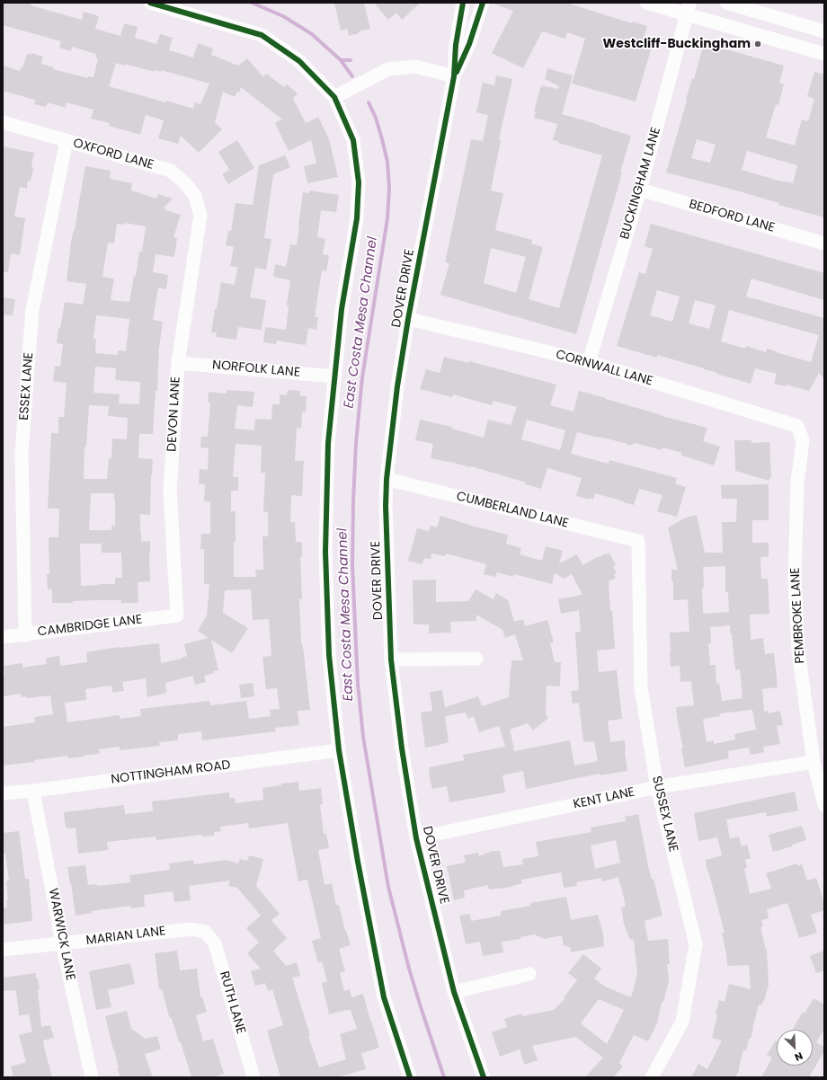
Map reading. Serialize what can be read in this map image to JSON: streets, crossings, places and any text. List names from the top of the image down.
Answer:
{
  "streets": {
    "street": [
      "OXFORD LANE",
      "BUCKINGHAM LANE",
      "BEDFORD LANE",
      "DOVER DRIVE",
      "CORNWALL LANE",
      "NORFOLK LANE",
      "ESSEX LANE",
      "DEVON LANE",
      "CUMBERLAND LANE",
      "PEMBROKE LANE",
      "CAMBRIDGE LANE",
      "NOTTINGHAM ROAD",
      "KENT LANE",
      "SUSSEX LANE",
      "WARWICK LANE",
      "MARIAN LANE",
      "RUTH LANE"
    ]
  },
  "crossings": [
    ["OXFORD LANE", "ESSEX LANE"],
    ["OXFORD LANE", "DEVON LANE"],
    ["BUCKINGHAM LANE", "BEDFORD LANE"],
    ["BUCKINGHAM LANE", "CORNWALL LANE"],
    ["DOVER DRIVE", "CORNWALL LANE"],
    ["DOVER DRIVE", "CUMBERLAND LANE"],
    ["DOVER DRIVE", "KENT LANE"],
    ["CORNWALL LANE", "PEMBROKE LANE"],
    ["NORFOLK LANE", "DEVON LANE"],
    ["ESSEX LANE", "CAMBRIDGE LANE"],
    ["DEVON LANE", "CAMBRIDGE LANE"],
    ["CUMBERLAND LANE", "SUSSEX LANE"],
    ["PEMBROKE LANE", "KENT LANE"],
    ["NOTTINGHAM ROAD", "WARWICK LANE"],
    ["KENT LANE", "SUSSEX LANE"],
    ["WARWICK LANE", "MARIAN LANE"],
    ["MARIAN LANE", "RUTH LANE"]
  ],
  "water": ["East Costa Mesa Channel"],
  "places": ["Westcliff-Buckingham"],
  "north": "bottom right"
}
